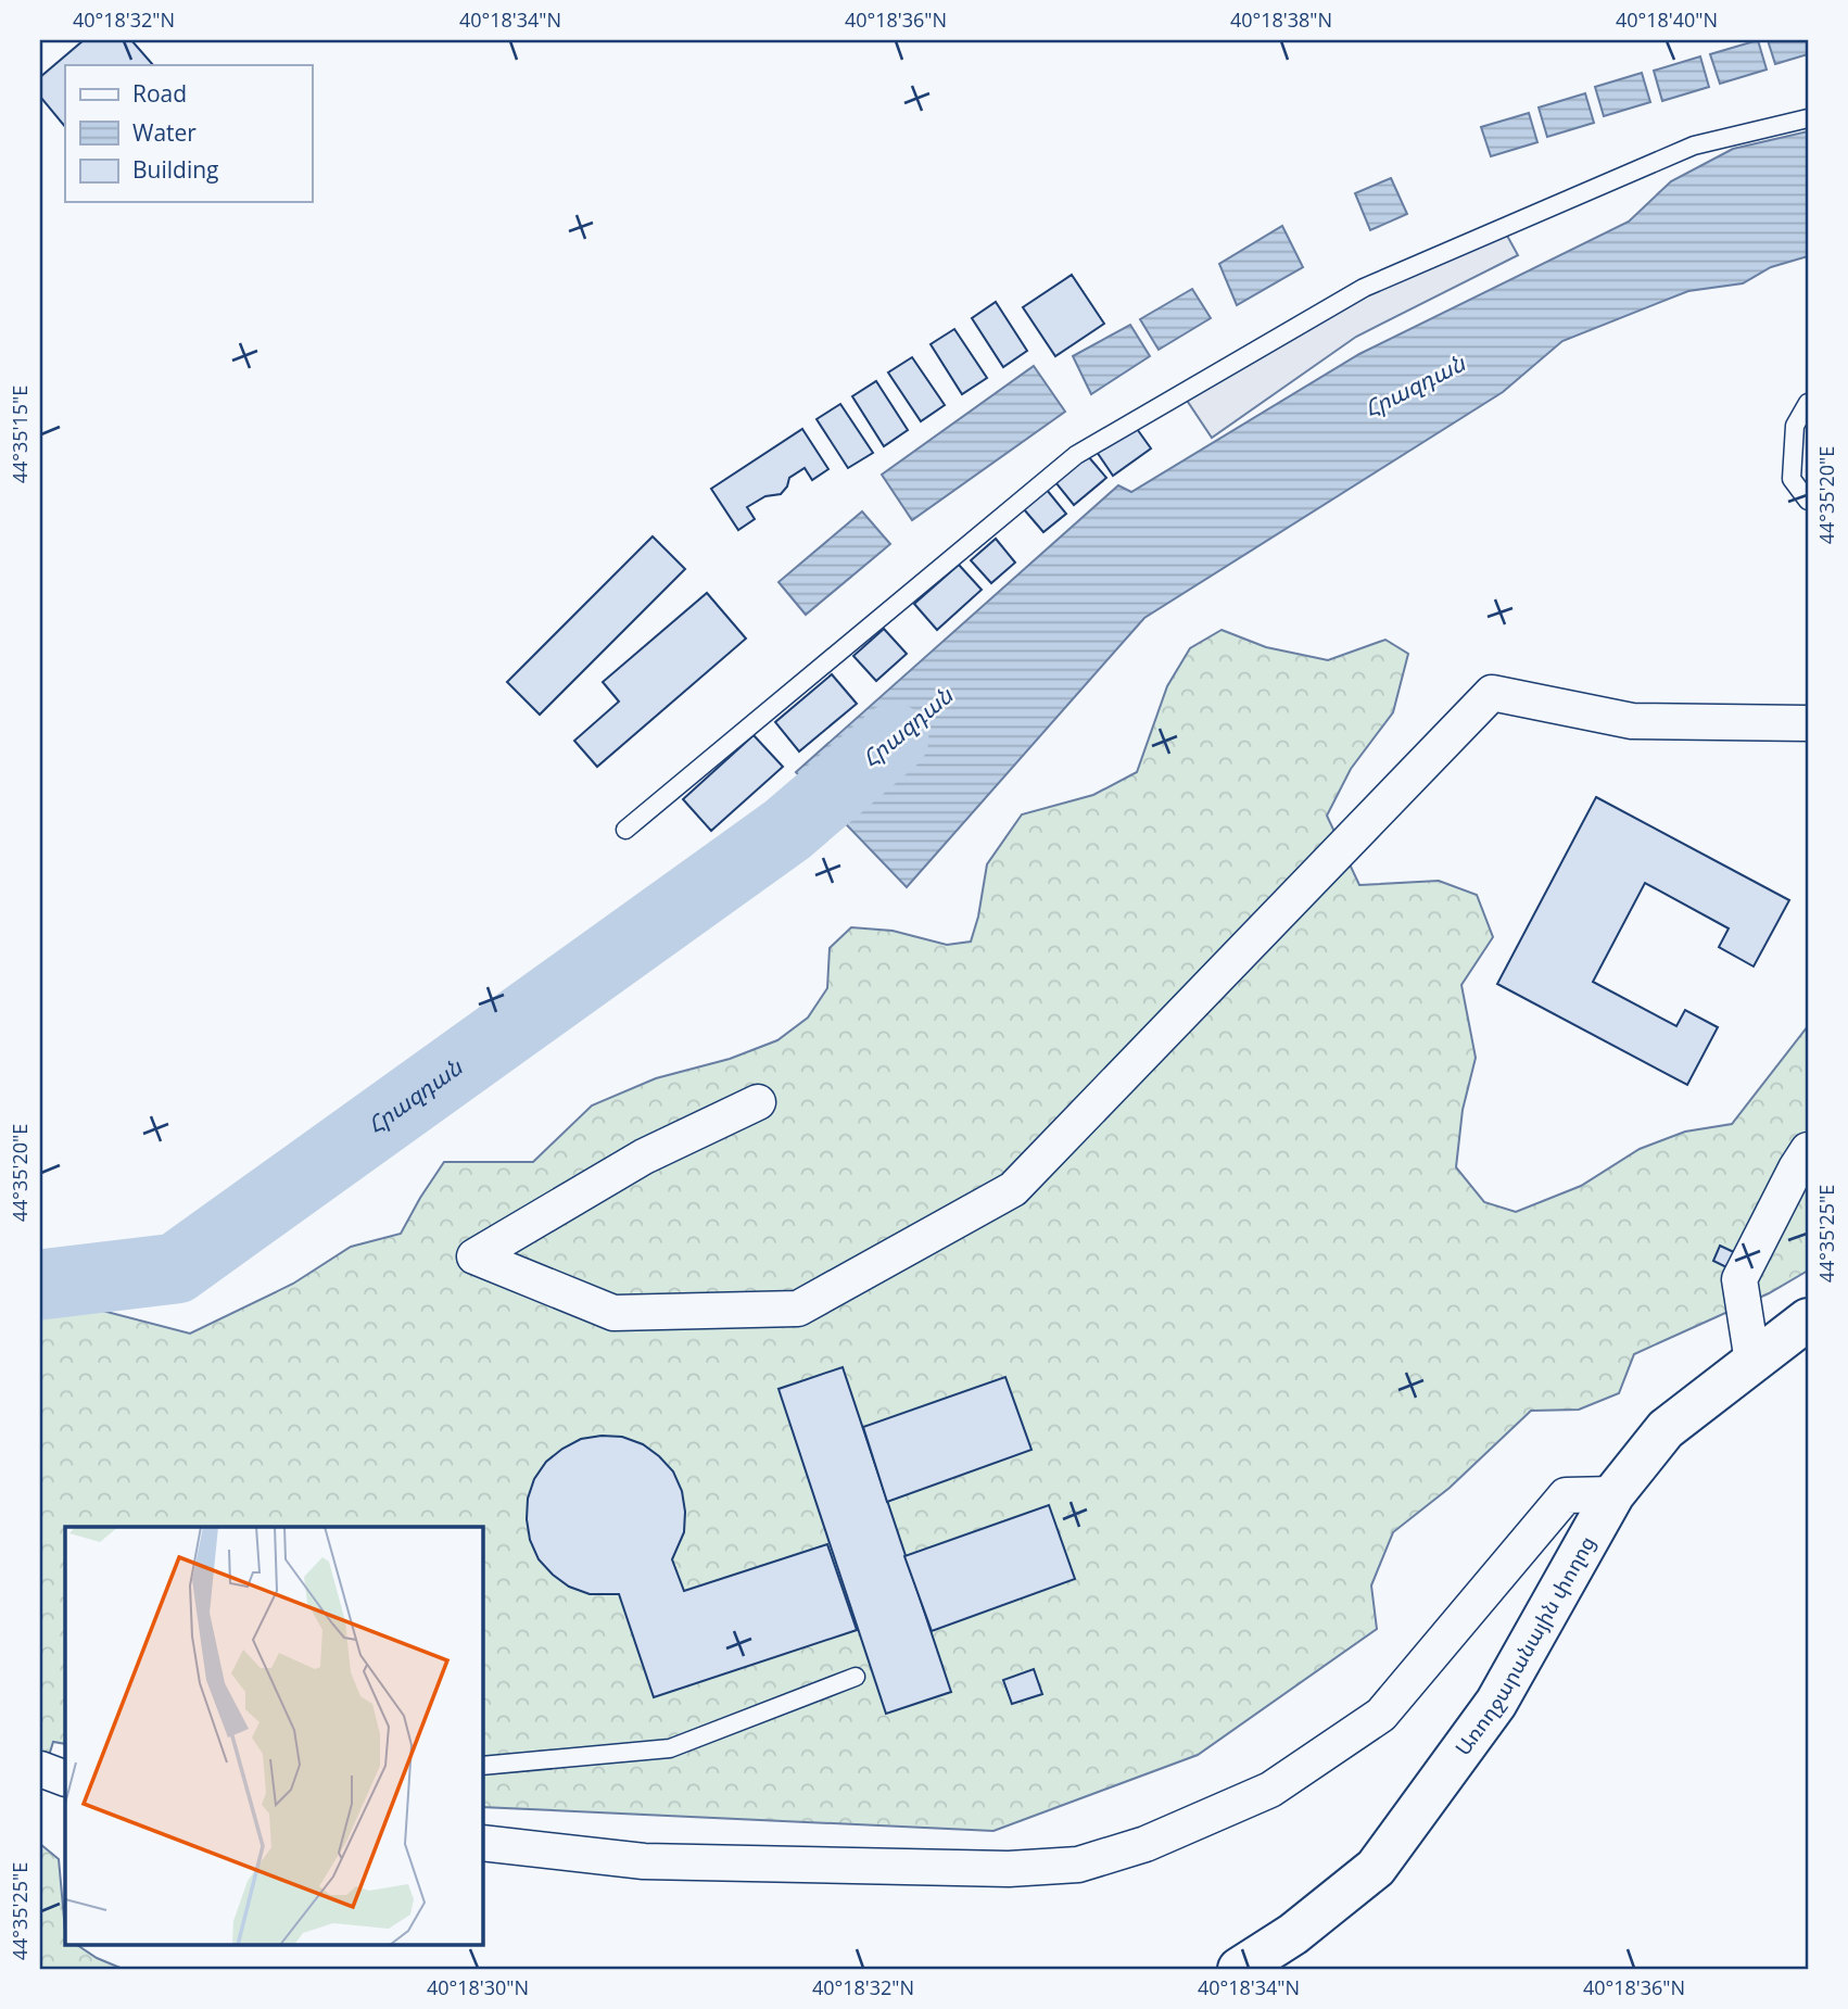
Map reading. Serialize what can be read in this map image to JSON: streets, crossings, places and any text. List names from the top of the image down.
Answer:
{
  "streets": {
    "main road": ["Առողջարանային փողոց"]
  },
  "water": ["Հրազդան"],
  "legend": ["Road", "Water", "Building"],
  "coordinates": [
    "40°18'32\"N",
    "40°18'34\"N",
    "40°18'36\"N",
    "40°18'38\"N",
    "40°18'40\"N",
    "44°35'15\"E",
    "44°35'20\"E",
    "44°35'25\"E",
    "40°18'30\"N"
  ]
}
